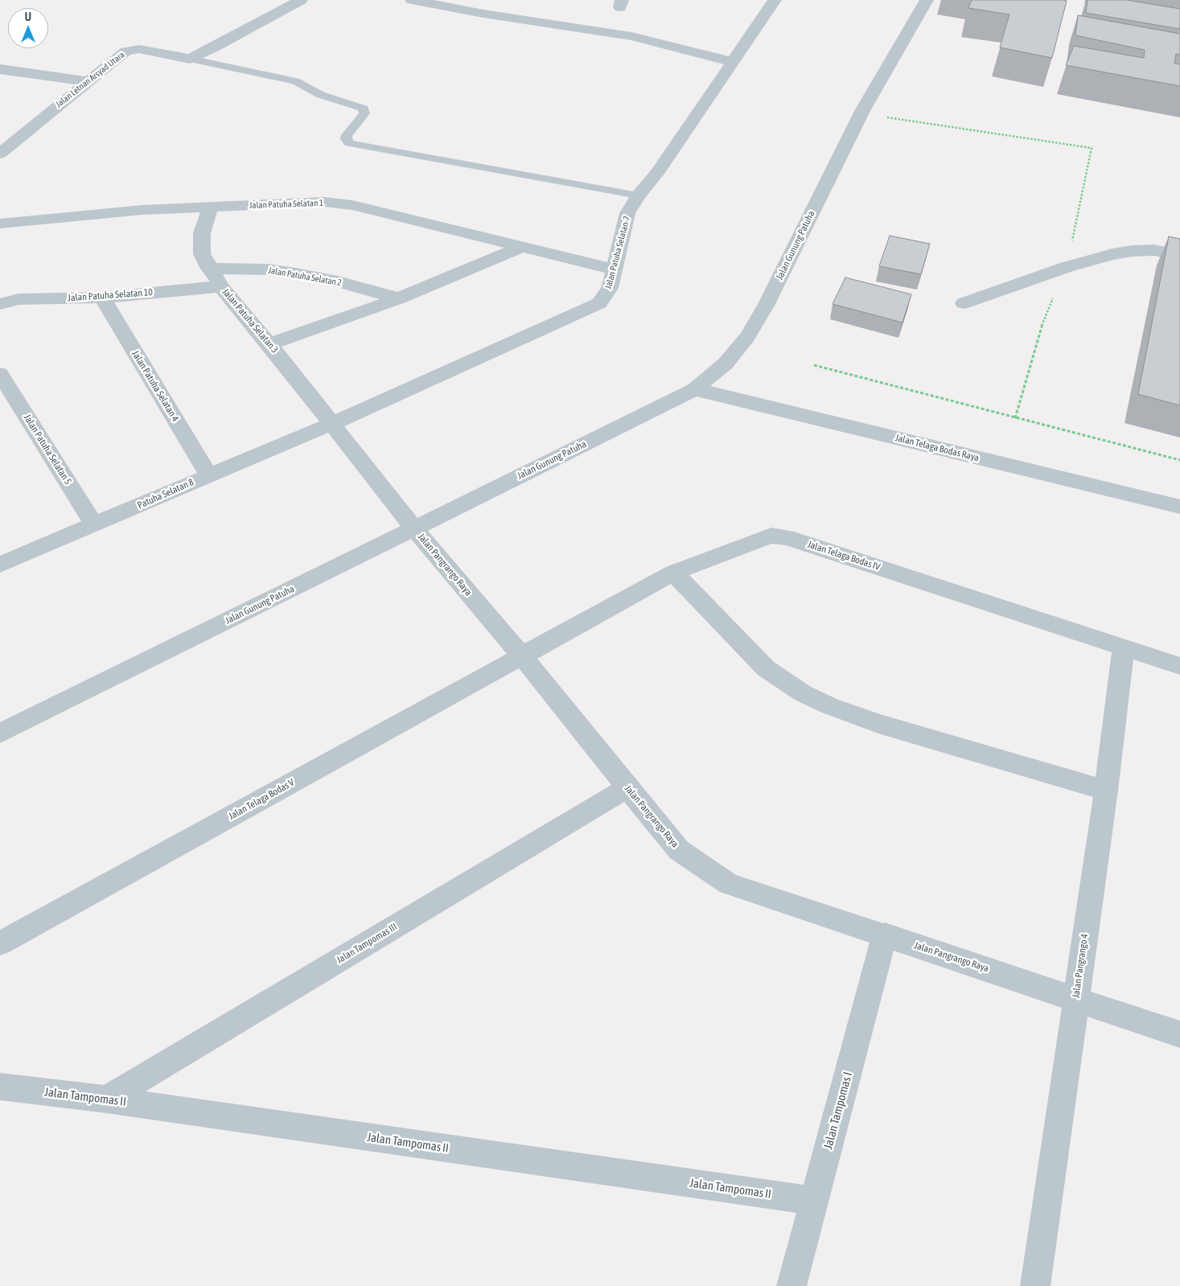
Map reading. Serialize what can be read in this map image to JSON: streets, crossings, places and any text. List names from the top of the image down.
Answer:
{
  "streets": {
    "street": [
      "Jalan Letnan Arsyad Utara",
      "Jalan Patuha Selatan 1",
      "Jalan Gunung Patuha",
      "Jalan Patuha Selatan-7",
      "Jalan Patuha Selatan 2",
      "Jalan Patuha Selatan 10",
      "Jalan Patuha Selatan 3",
      "Jalan Patuha Selatan 4",
      "Jalan Telaga Bodas Raya",
      "Jalan Patuha Selatan 5",
      "Patuha Selatan 8",
      "Jalan Telaga Bodas IV",
      "Jalan Pangrango Raya",
      "Jalan Telaga Bodas V",
      "Jalan Tampomas III",
      "Jalan Pangrango 4",
      "Jalan Tampomas II",
      "Jalan Tampomas I"
    ]
  },
  "crossings": [
    ["Jalan Patuha Selatan 1", "Jalan Patuha Selatan-7"],
    ["Jalan Patuha Selatan 1", "Jalan Patuha Selatan 3"],
    ["Jalan Gunung Patuha", "Jalan Telaga Bodas Raya"],
    ["Jalan Gunung Patuha", "Jalan Pangrango Raya"],
    ["Jalan Patuha Selatan-7", "Jalan Patuha Selatan 3"],
    ["Jalan Patuha Selatan-7", "Patuha Selatan 8"],
    ["Jalan Patuha Selatan-7", "Jalan Pangrango Raya"],
    ["Jalan Patuha Selatan 2", "Jalan Patuha Selatan 3"],
    ["Jalan Patuha Selatan 10", "Jalan Patuha Selatan 3"],
    ["Jalan Patuha Selatan 10", "Jalan Patuha Selatan 4"],
    ["Jalan Patuha Selatan 3", "Patuha Selatan 8"],
    ["Jalan Patuha Selatan 3", "Jalan Pangrango Raya"],
    ["Jalan Patuha Selatan 4", "Patuha Selatan 8"],
    ["Jalan Patuha Selatan 5", "Patuha Selatan 8"],
    ["Patuha Selatan 8", "Jalan Pangrango Raya"],
    ["Jalan Telaga Bodas IV", "Jalan Pangrango Raya"],
    ["Jalan Telaga Bodas IV", "Jalan Telaga Bodas V"],
    ["Jalan Telaga Bodas IV", "Jalan Pangrango 4"],
    ["Jalan Pangrango Raya", "Jalan Telaga Bodas V"],
    ["Jalan Pangrango Raya", "Jalan Tampomas III"],
    ["Jalan Pangrango Raya", "Jalan Pangrango 4"],
    ["Jalan Pangrango Raya", "Jalan Tampomas I"],
    ["Jalan Tampomas III", "Jalan Tampomas II"],
    ["Jalan Tampomas II", "Jalan Tampomas I"]
  ],
  "north": "top"
}
